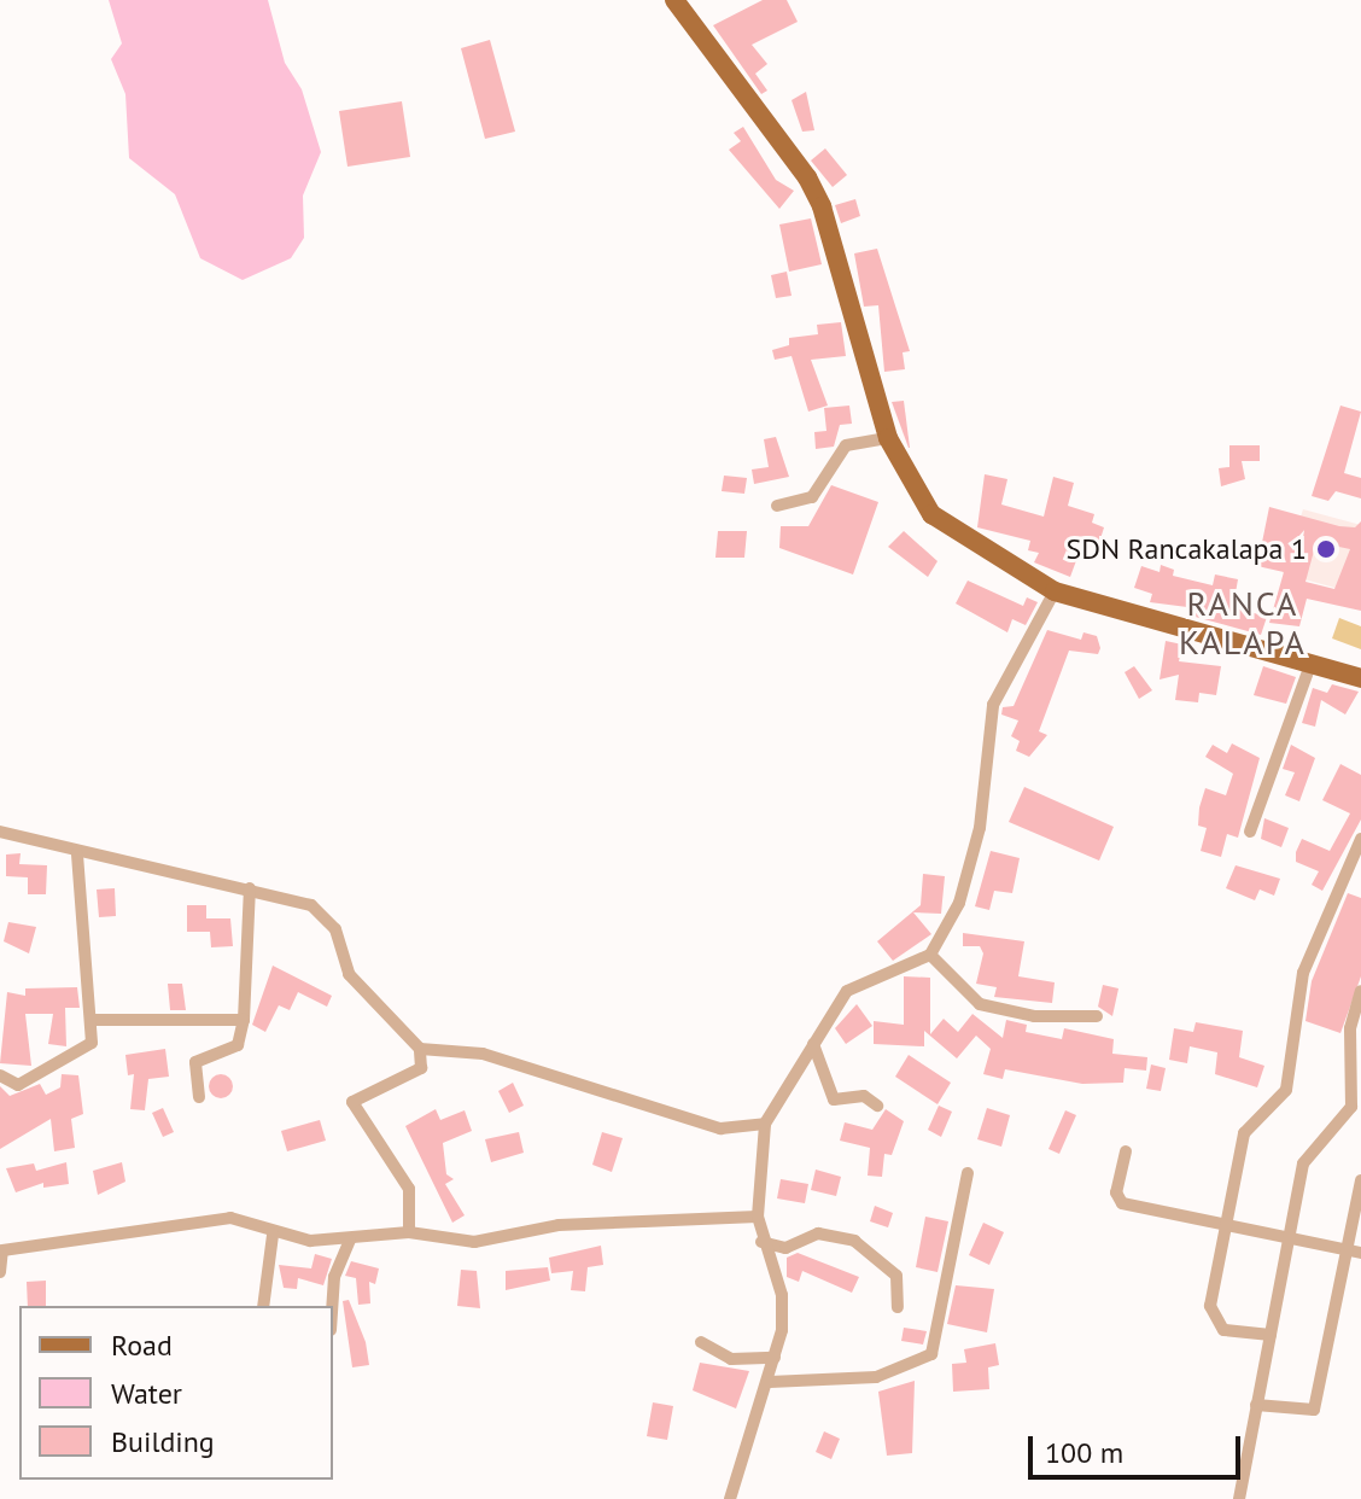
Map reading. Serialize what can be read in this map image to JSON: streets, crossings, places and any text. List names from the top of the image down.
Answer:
{
  "districts": ["RANCA KALAPA"],
  "places": ["SDN Rancakalapa 1"],
  "legend": ["Road", "Water", "Building"],
  "scale_bar": "100 m"
}
